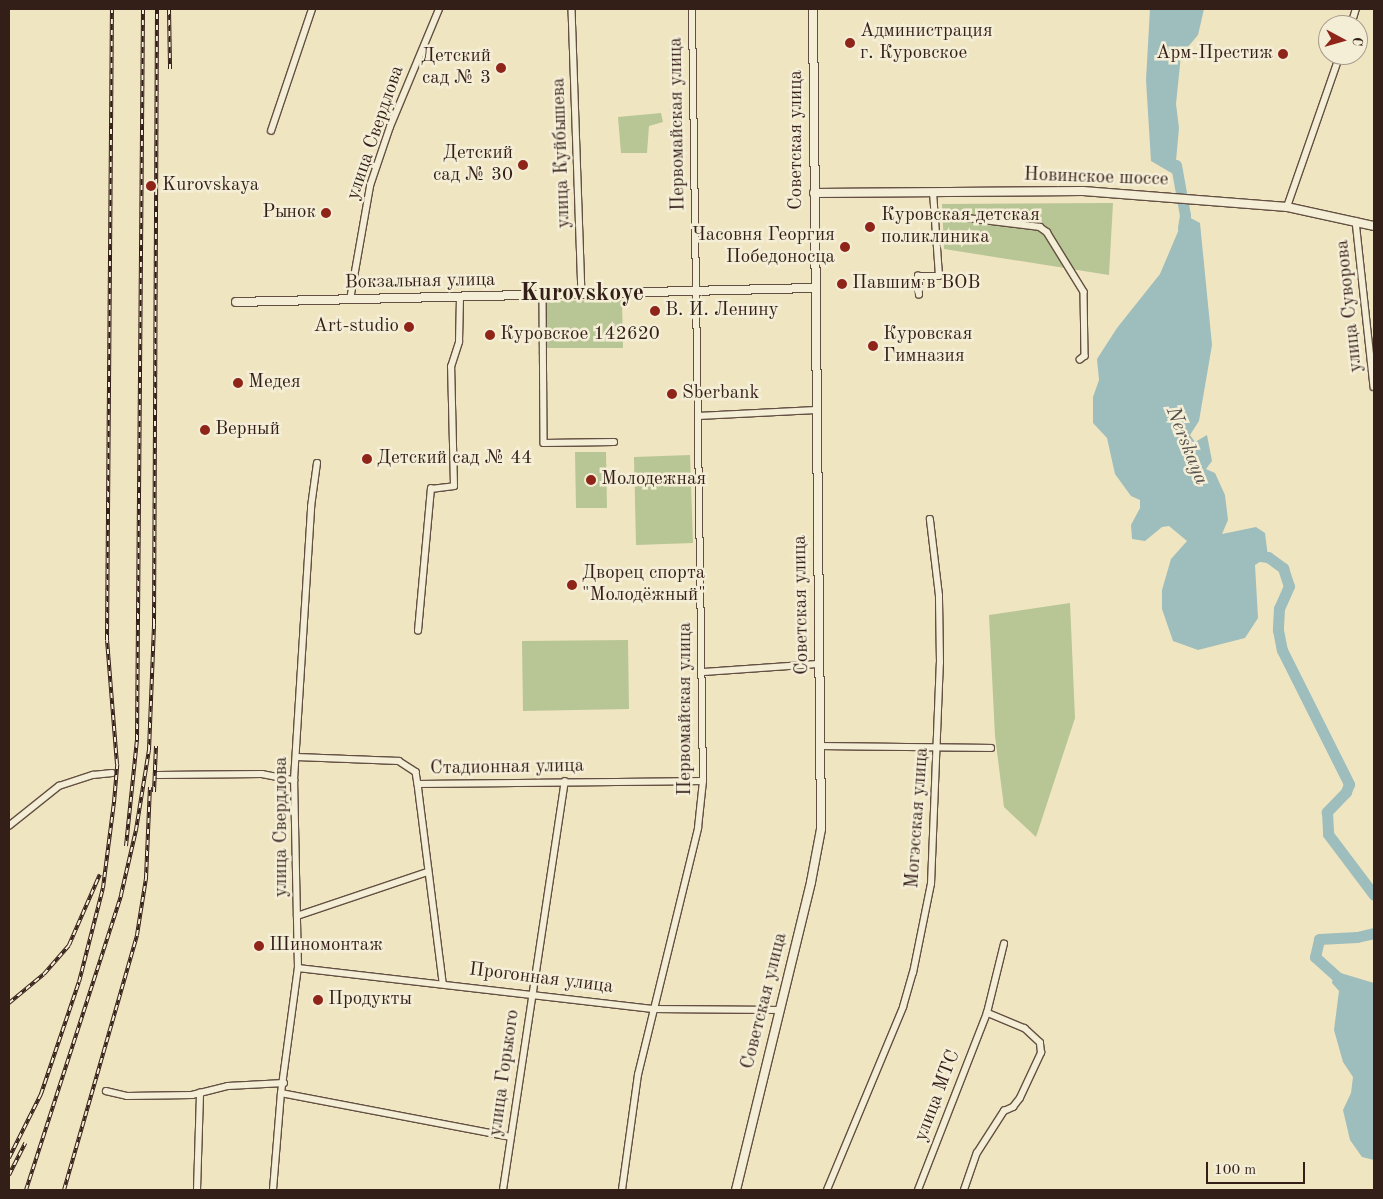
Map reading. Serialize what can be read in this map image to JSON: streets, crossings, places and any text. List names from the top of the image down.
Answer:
{
  "streets": {
    "street": [
      "Первомайская улица",
      "улица Свердлова",
      "Советская улица",
      "улица Куйбышева",
      "Новинское шоссе",
      "Вокзальная улица",
      "улица Суворова",
      "Стадионная улица",
      "Могэсская улица",
      "Прогонная улица",
      "улица Горького",
      "улица МТС"
    ]
  },
  "crossings": [
    ["Первомайская улица", "Вокзальная улица"],
    ["Первомайская улица", "Стадионная улица"],
    ["Первомайская улица", "Прогонная улица"],
    ["улица Свердлова", "Вокзальная улица"],
    ["улица Свердлова", "Стадионная улица"],
    ["улица Свердлова", "Прогонная улица"],
    ["Советская улица", "Новинское шоссе"],
    ["Советская улица", "Вокзальная улица"],
    ["Советская улица", "Прогонная улица"],
    ["улица Куйбышева", "Вокзальная улица"],
    ["Новинское шоссе", "улица Суворова"],
    ["Стадионная улица", "улица Горького"],
    ["Прогонная улица", "улица Горького"]
  ],
  "districts": ["Kurovskoye"],
  "water": ["Nerskaya"],
  "places": [
    "Администрация г. Куровское",
    "Арм-Престиж",
    "Детский сад № 3",
    "Детский сад № 30",
    "Kurovskaya",
    "Рынок",
    "Куровская детская поликлиника",
    "Часовня Георгия Победоносца",
    "Павшим в ВОВ",
    "В. И. Ленину",
    "Art-studio",
    "Куровское 142620",
    "Куровская Гимназия",
    "Медея",
    "Sberbank",
    "Верный",
    "Детский сад № 44",
    "Молодежная",
    "Дворец спорта \"Молодёжный\"",
    "Шиномонтаж",
    "Продукты"
  ],
  "scale_bar": "100 m",
  "north": "right"
}
